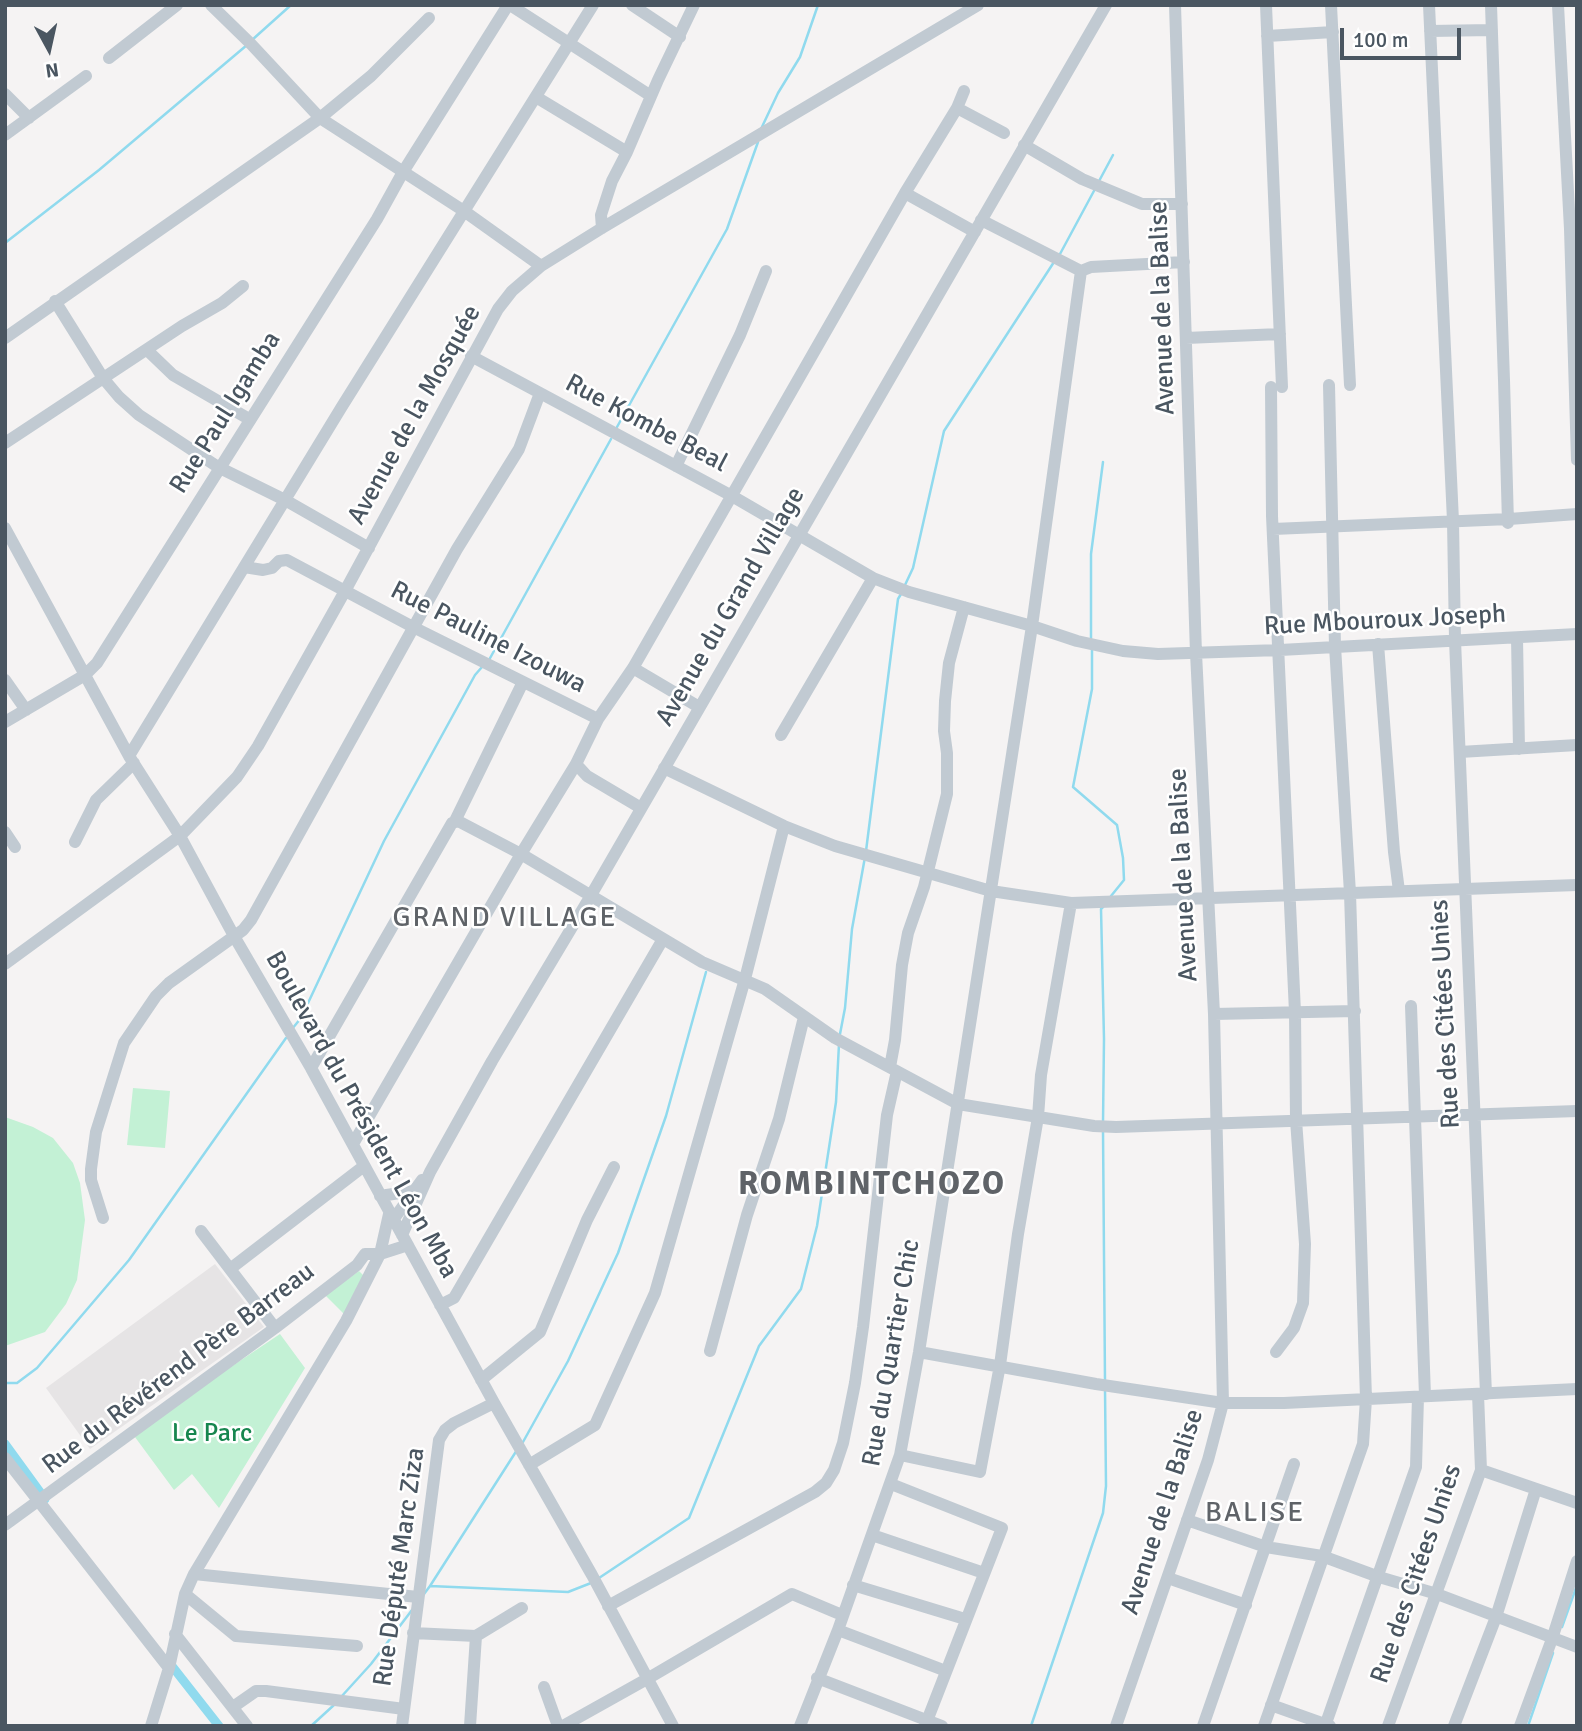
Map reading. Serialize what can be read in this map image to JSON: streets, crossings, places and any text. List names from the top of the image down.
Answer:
{
  "streets": {
    "street": [
      "Avenue de la Balise",
      "Rue Paul Igamba",
      "Avenue de la Mosquée",
      "Rue Kombe Beal",
      "Avenue du Grand Village",
      "Rue Mbouroux Joseph",
      "Rue Pauline Izouwa",
      "Rue des Citées Unies",
      "Boulevard du Président Léon Mba",
      "Rue du Quartier Chic",
      "Rue du Révérend Père Barreau",
      "Rue Député Marc Ziza"
    ]
  },
  "crossings": [
    ["Avenue de la Balise", "Rue Mbouroux Joseph"],
    ["Avenue de la Balise", "Rue des Citées Unies"],
    ["Rue Paul Igamba", "Boulevard du Président Léon Mba"],
    ["Avenue de la Mosquée", "Rue Kombe Beal"],
    ["Avenue de la Mosquée", "Rue Pauline Izouwa"],
    ["Avenue de la Mosquée", "Boulevard du Président Léon Mba"],
    ["Rue Kombe Beal", "Avenue du Grand Village"],
    ["Rue Kombe Beal", "Rue Mbouroux Joseph"],
    ["Rue Kombe Beal", "Rue Pauline Izouwa"],
    ["Avenue du Grand Village", "Boulevard du Président Léon Mba"],
    ["Avenue du Grand Village", "Rue du Révérend Père Barreau"],
    ["Rue Mbouroux Joseph", "Rue du Quartier Chic"],
    ["Rue des Citées Unies", "Rue du Quartier Chic"],
    ["Boulevard du Président Léon Mba", "Rue du Révérend Père Barreau"],
    ["Boulevard du Président Léon Mba", "Rue Député Marc Ziza"]
  ],
  "districts": ["GRAND VILLAGE", "ROMBINTCHOZO", "BALISE"],
  "parks": ["Le Parc"],
  "scale_bar": "100 m",
  "north": "bottom"
}
